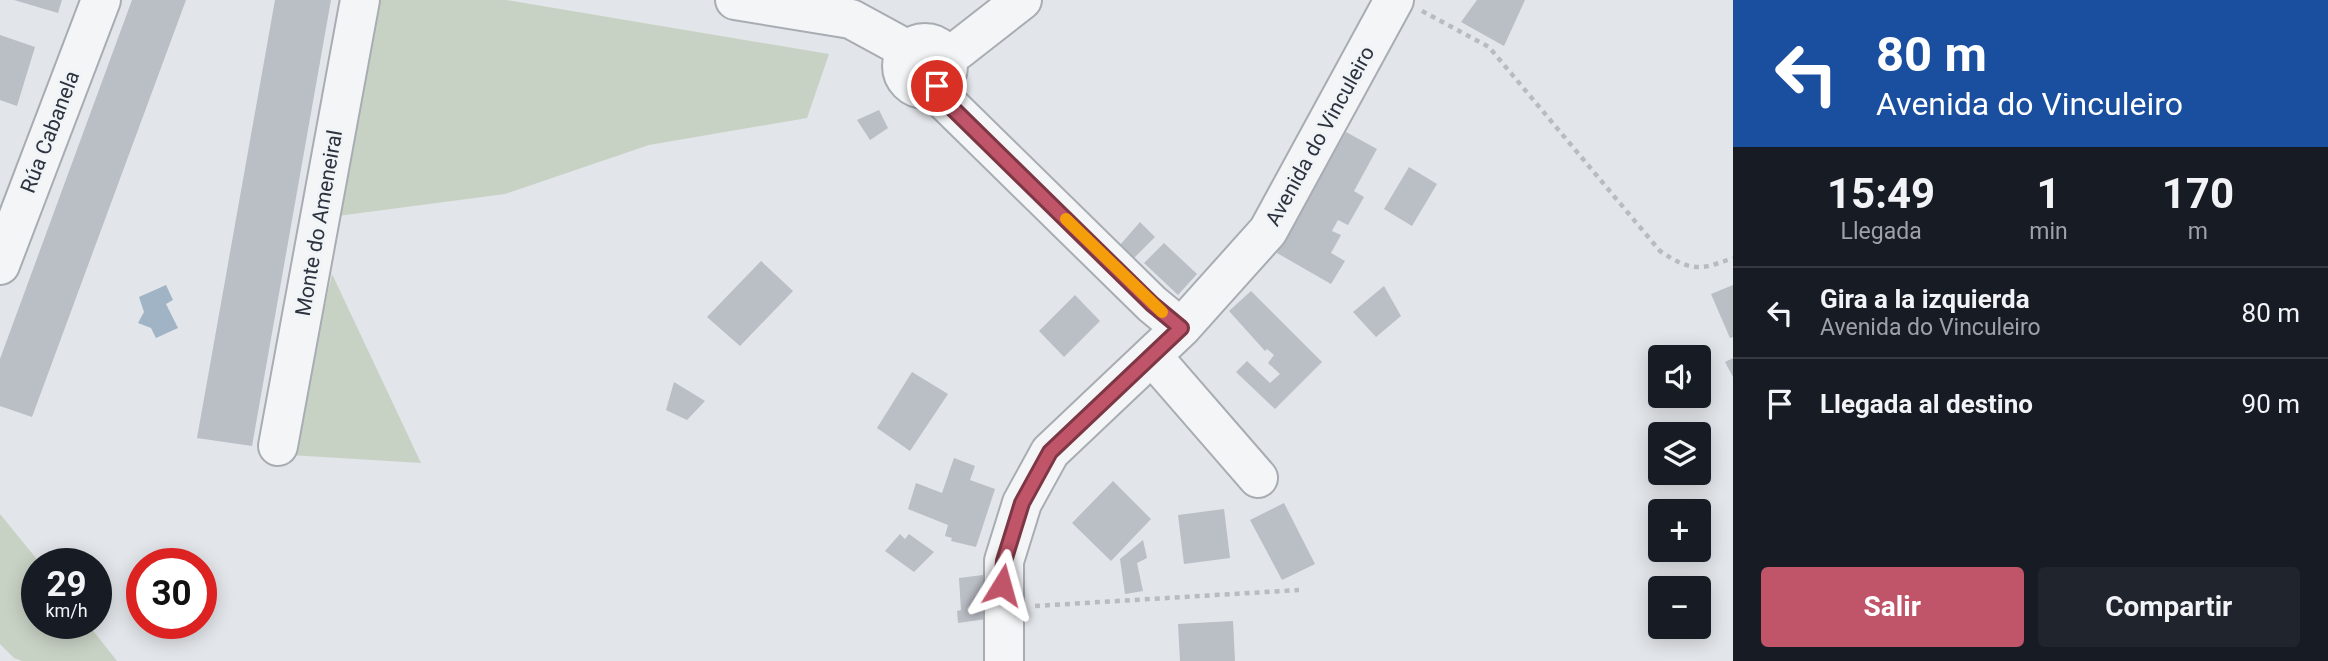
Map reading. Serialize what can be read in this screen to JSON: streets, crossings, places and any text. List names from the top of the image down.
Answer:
{
  "streets": {
    "street": ["Rúa Cabanela", "Avenida do Vinculeiro", "Monte do Ameneiral"]
  },
  "page": {
    "turn": ["80 m", "Avenida do Vinculeiro"],
    "eta": [
      "15:49",
      "Llegada",
      "1",
      "min",
      "170",
      "m"
    ],
    "list": [
      {
        "name": "Gira a la izquierda",
        "note": "Avenida do Vinculeiro",
        "value": "80 m"
      },
      {
        "name": "Llegada al destino",
        "value": "90 m"
      }
    ],
    "map_buttons": ["+", "−"],
    "speed": "29 km/h",
    "limit": "30",
    "buttons": ["Salir", "Compartir"]
  }
}
